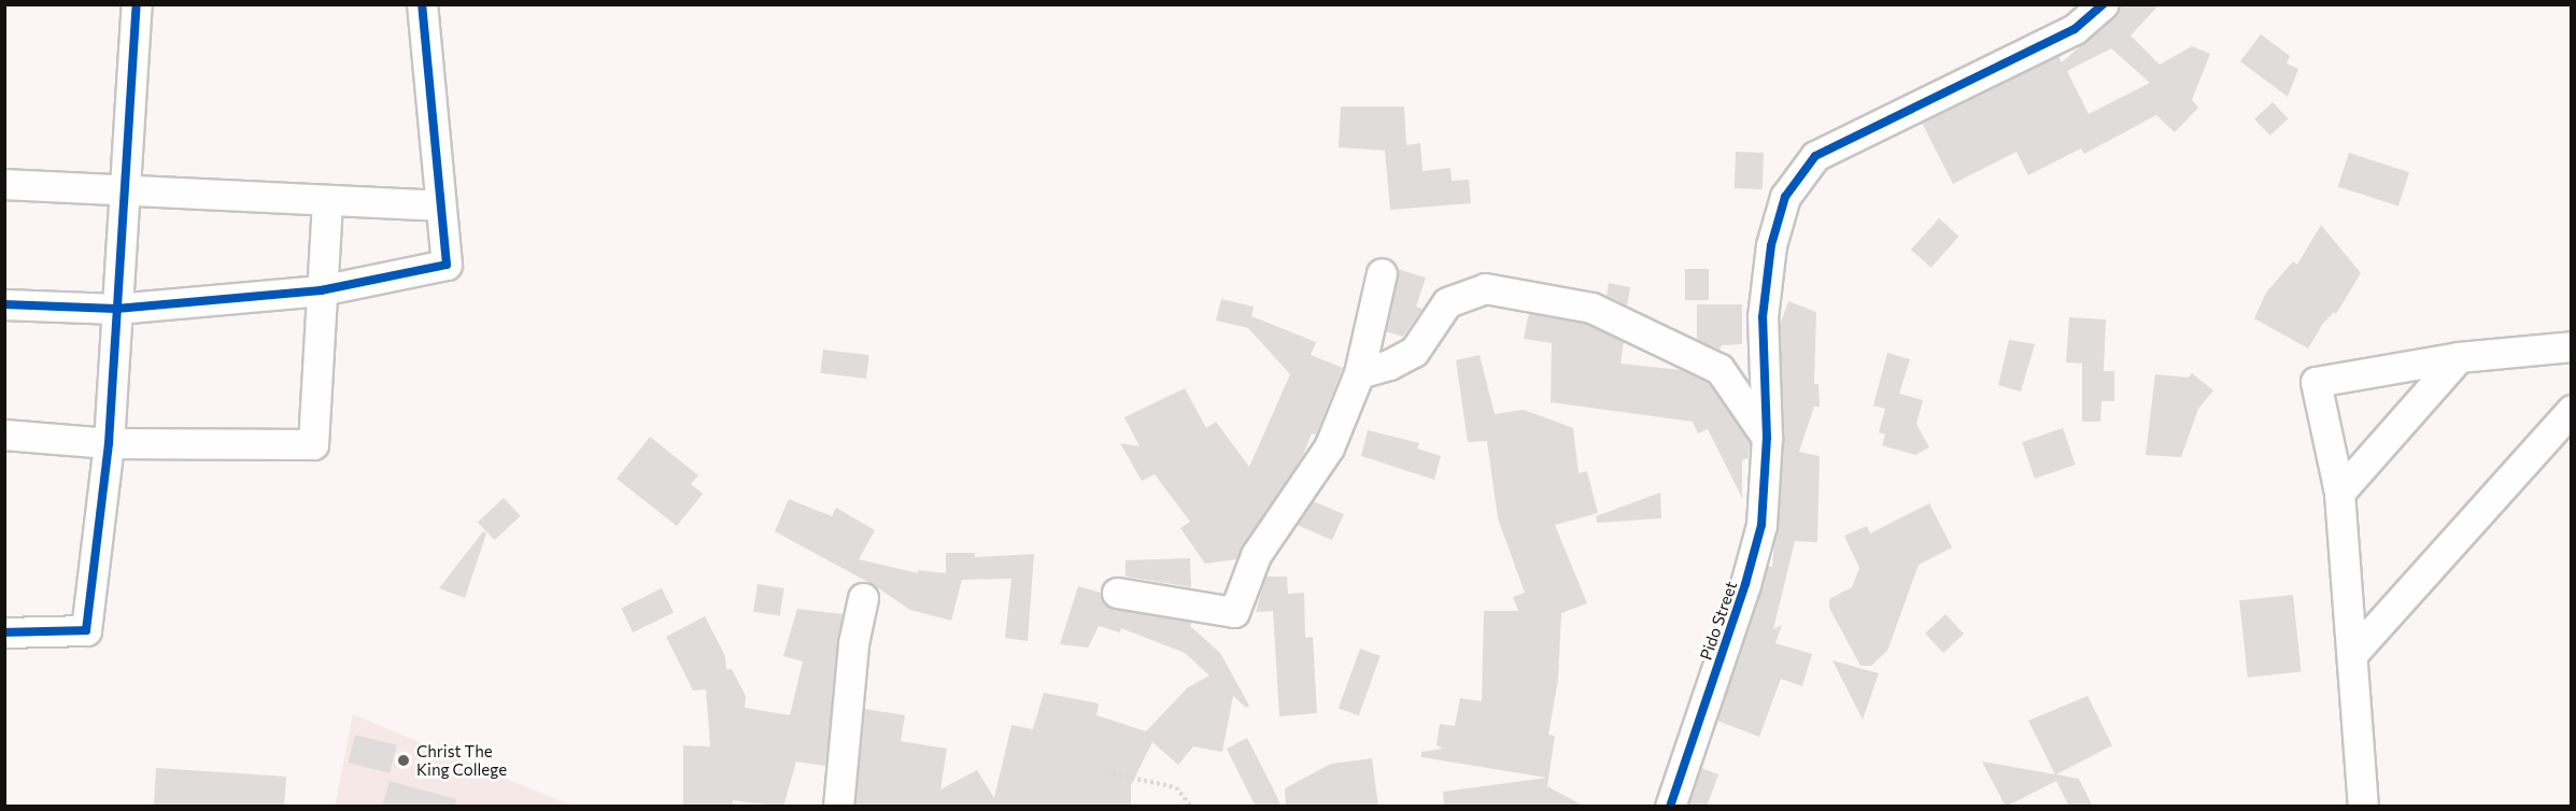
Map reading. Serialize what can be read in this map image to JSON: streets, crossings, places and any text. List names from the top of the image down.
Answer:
{
  "streets": {
    "street": ["Pido Street"]
  },
  "places": ["Christ The King College"]
}
